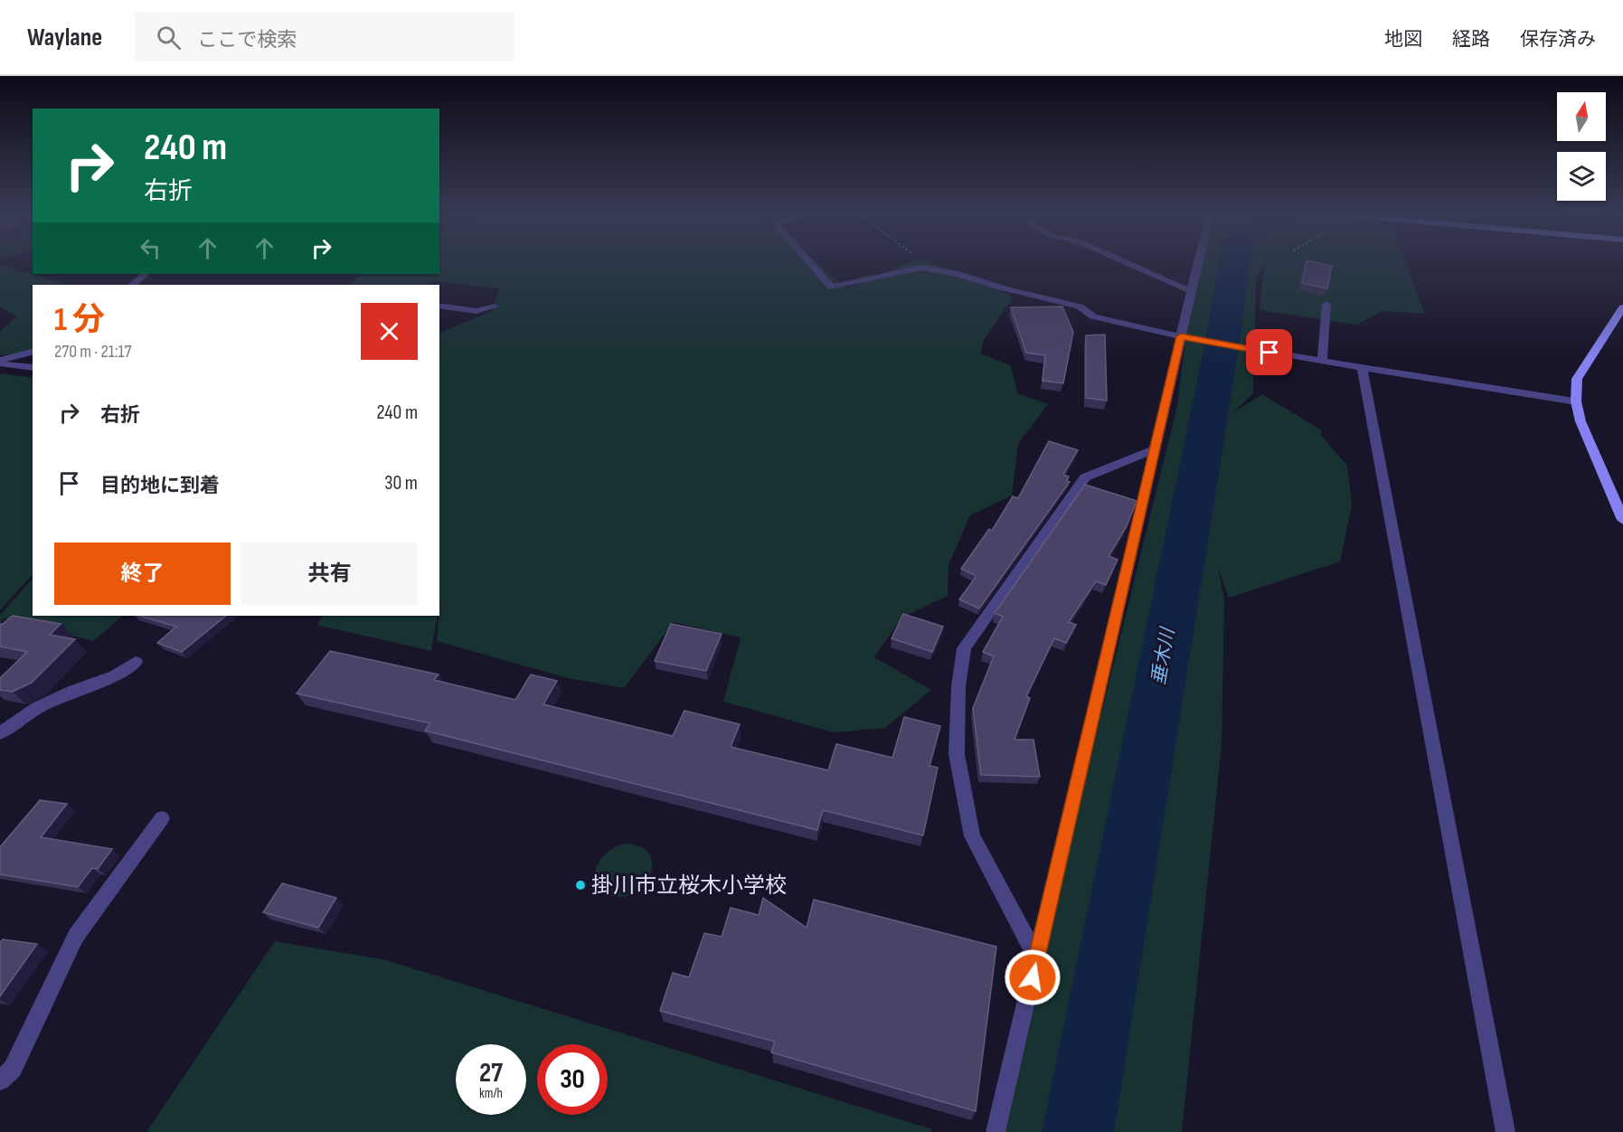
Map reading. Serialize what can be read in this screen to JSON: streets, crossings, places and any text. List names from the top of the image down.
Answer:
{
  "water": ["垂木川"],
  "places": ["掛川市立桜木小学校"],
  "north": "top",
  "page": {
    "header": "Waylane",
    "search": "ここで検索",
    "nav": ["地図", "経路", "保存済み"],
    "turn": ["240 m", "右折"],
    "heading": ["1 分", "270 m · 21:17"],
    "list": [
      {
        "name": "右折",
        "value": "240 m"
      },
      {
        "name": "目的地に到着",
        "value": "30 m"
      }
    ],
    "buttons": ["終了", "共有"],
    "speed": "27 km/h",
    "limit": "30"
  }
}
